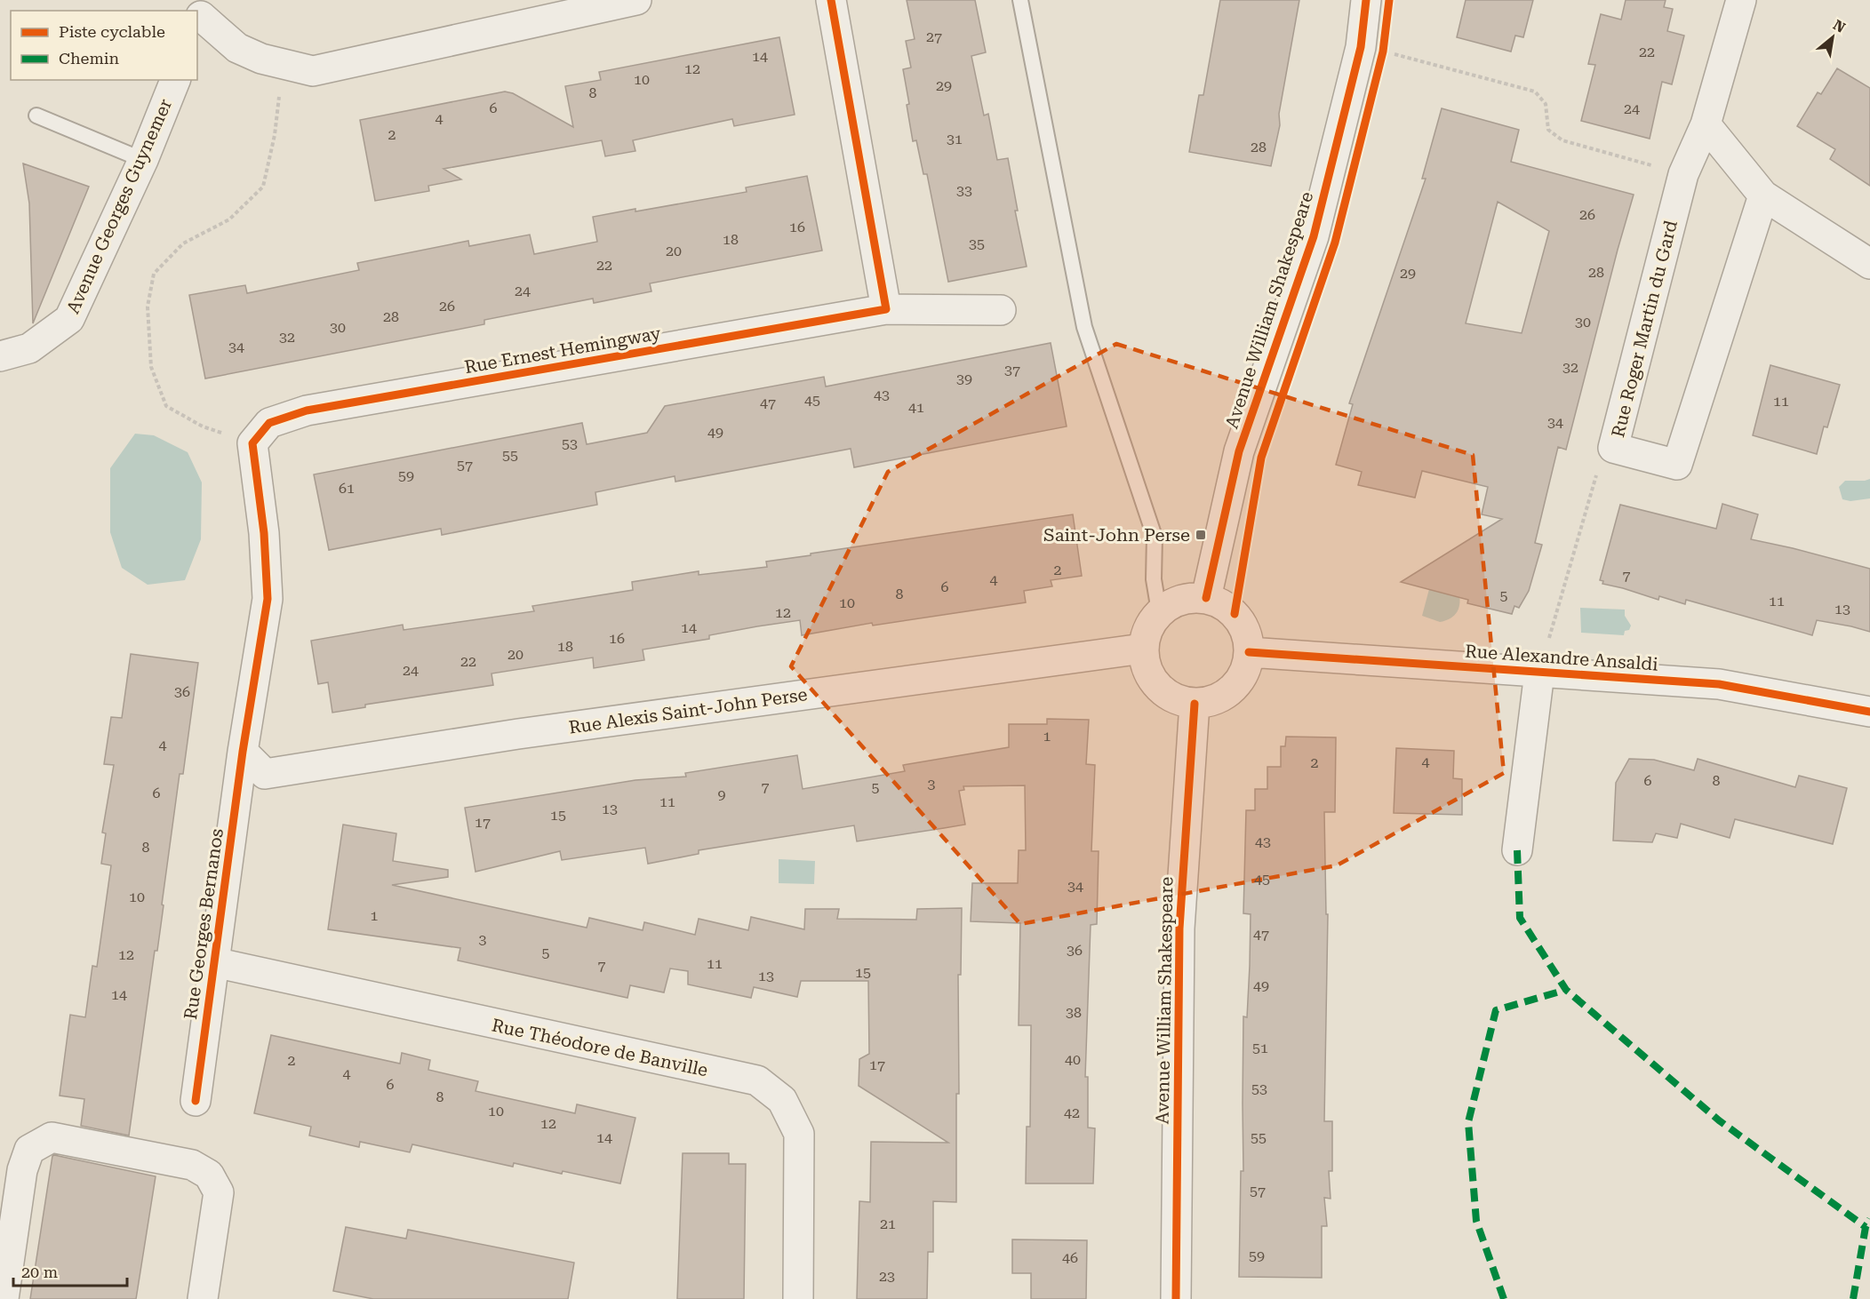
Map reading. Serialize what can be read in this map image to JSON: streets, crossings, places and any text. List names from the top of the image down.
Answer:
{
  "streets": {
    "street": [
      "Avenue Georges Guynemer",
      "Avenue William Shakespeare",
      "Rue Roger Martin du Gard",
      "Rue Ernest Hemingway",
      "Rue Alexandre Ansaldi",
      "Rue Alexis Saint-John Perse",
      "Rue Georges Bernanos",
      "Rue Théodore de Banville"
    ]
  },
  "crossings": [
    ["Avenue William Shakespeare", "Rue Alexandre Ansaldi"],
    ["Avenue William Shakespeare", "Rue Alexis Saint-John Perse"],
    ["Rue Alexandre Ansaldi", "Rue Alexis Saint-John Perse"],
    ["Rue Alexis Saint-John Perse", "Rue Georges Bernanos"],
    ["Rue Georges Bernanos", "Rue Théodore de Banville"]
  ],
  "places": {
    "transit": ["Saint-John Perse"]
  },
  "house_numbers": [
    "27",
    "22",
    "14",
    "12",
    "10",
    "29",
    "8",
    "6",
    "24",
    "4",
    "2",
    "31",
    "28",
    "33",
    "26",
    "16",
    "18",
    "35",
    "20",
    "22",
    "28",
    "29",
    "24",
    "26",
    "28",
    "30",
    "30",
    "32",
    "34",
    "32",
    "37",
    "39",
    "43",
    "45",
    "11",
    "47",
    "41",
    "34",
    "49",
    "53",
    "55",
    "57",
    "59",
    "61",
    "2",
    "7",
    "4",
    "6",
    "8",
    "5",
    "11",
    "10",
    "13",
    "12",
    "14",
    "16",
    "18",
    "20",
    "22",
    "24",
    "36",
    "1",
    "4",
    "4",
    "2",
    "6",
    "8",
    "3",
    "7",
    "5",
    "6",
    "9",
    "11",
    "13",
    "15",
    "17",
    "43",
    "8",
    "45",
    "34",
    "10",
    "1",
    "47",
    "3",
    "36",
    "5",
    "12",
    "11",
    "7",
    "15",
    "13",
    "49",
    "14",
    "38",
    "51",
    "40",
    "2",
    "17",
    "4",
    "6",
    "53",
    "8",
    "10",
    "42",
    "12",
    "14",
    "55",
    "57",
    "21",
    "59",
    "46",
    "23"
  ],
  "legend": ["Piste cyclable", "Chemin"],
  "scale_bar": "20 m",
  "north": "top right"
}
